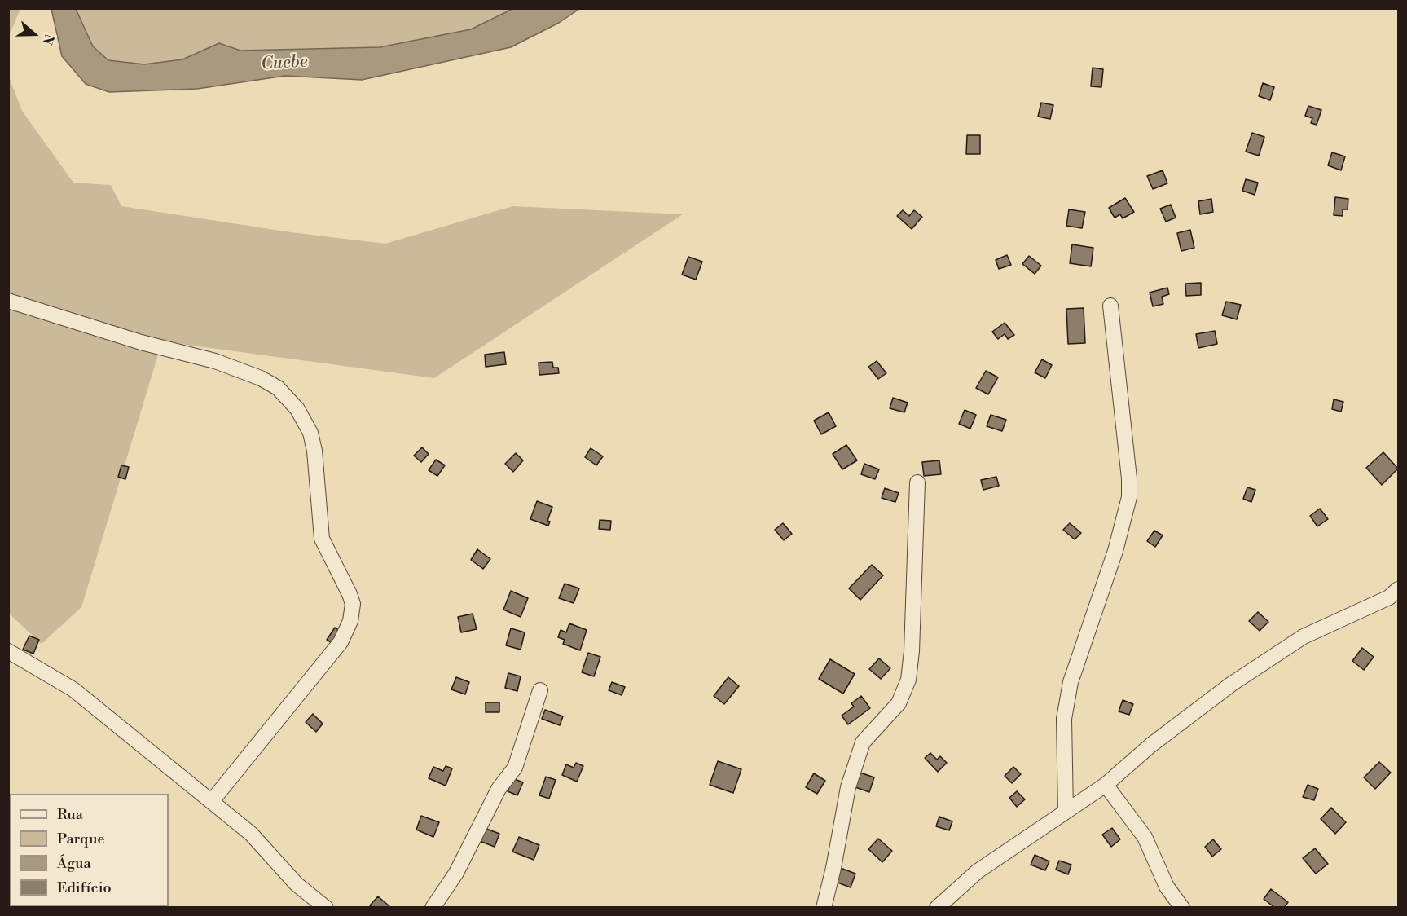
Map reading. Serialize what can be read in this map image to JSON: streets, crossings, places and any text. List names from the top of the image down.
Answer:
{
  "water": ["Cuebe"],
  "legend": [
    "Rua",
    "Parque",
    "Água",
    "Edifício"
  ],
  "north": "right"
}
